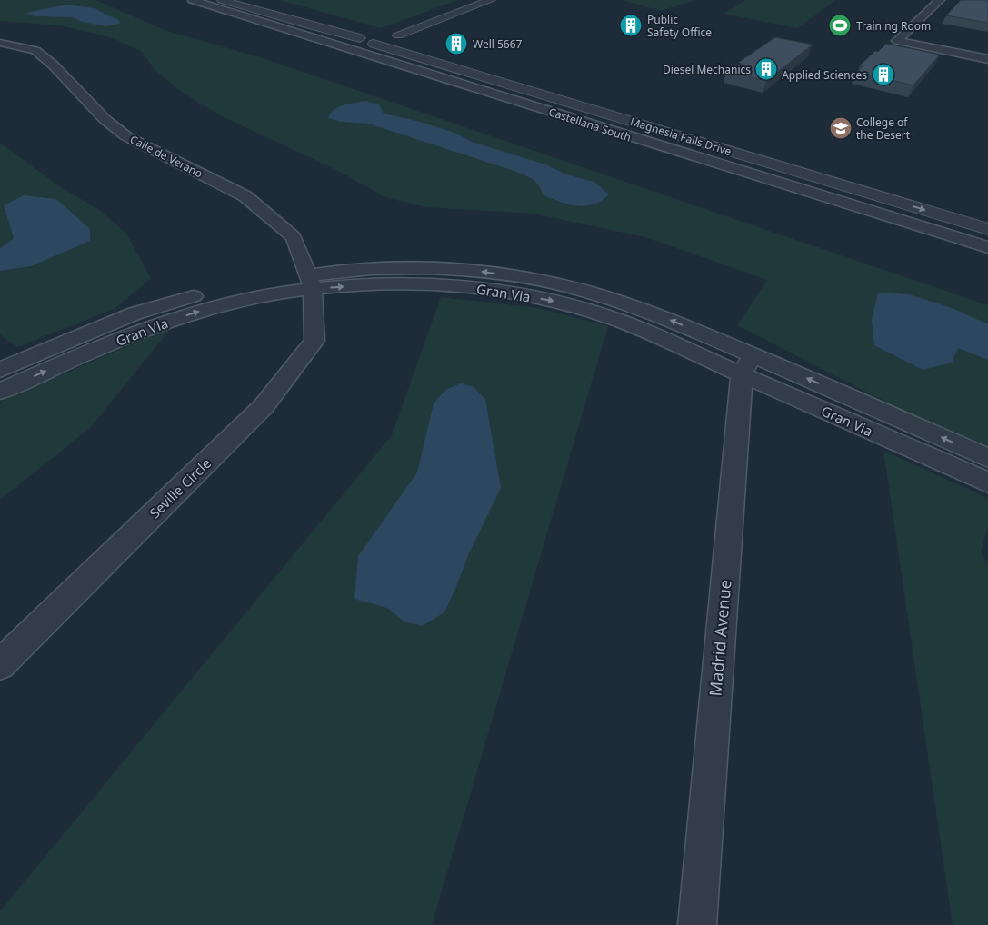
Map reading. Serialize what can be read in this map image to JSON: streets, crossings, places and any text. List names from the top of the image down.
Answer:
{
  "streets": {
    "street": [
      "Castellana South",
      "Magnesia Falls Drive",
      "Calle de Verano",
      "Gran Via",
      "Seville Circle",
      "Madrid Avenue"
    ]
  },
  "crossings": [
    ["Calle de Verano", "Gran Via"],
    ["Calle de Verano", "Seville Circle"],
    ["Gran Via", "Seville Circle"],
    ["Gran Via", "Madrid Avenue"]
  ],
  "places": {
    "building": [
      "Public Safety Office",
      "Well 5667",
      "Diesel Mechanics",
      "Applied Sciences"
    ],
    "sports": ["Training Room"],
    "school or university": ["College of the Desert"]
  }
}
